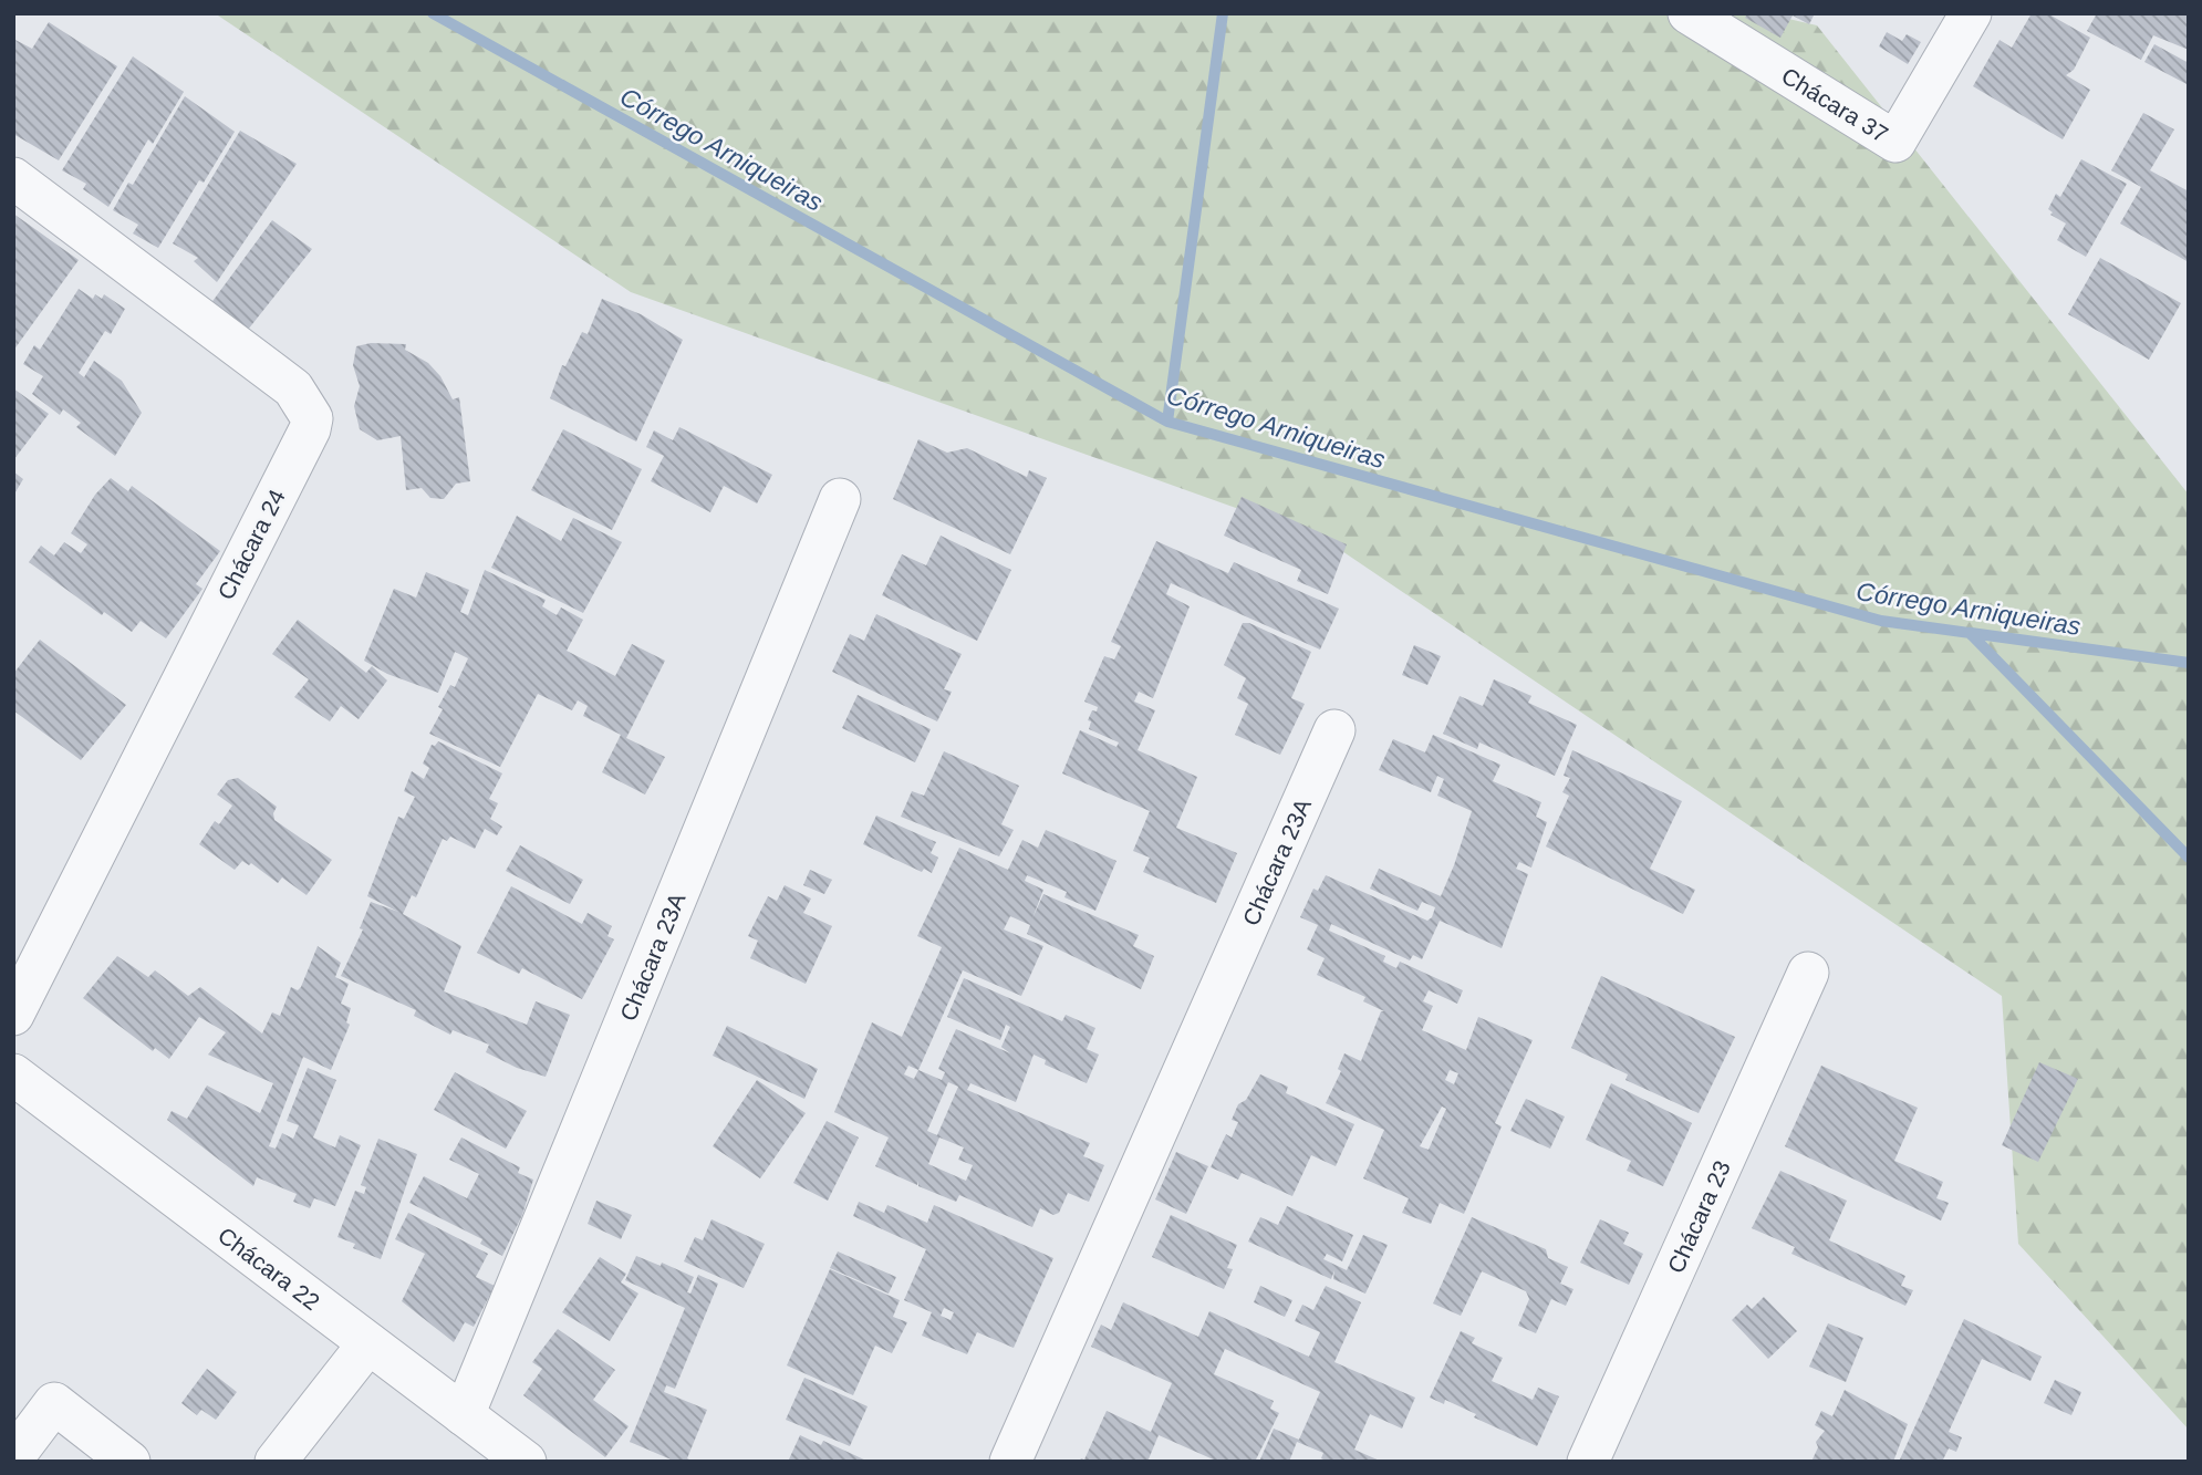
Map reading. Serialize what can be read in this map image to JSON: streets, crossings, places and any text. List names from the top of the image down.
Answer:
{
  "streets": {
    "street": [
      "Chácara 37",
      "Chácara 24",
      "Chácara 23A",
      "Chácara 23",
      "Chácara 22"
    ]
  },
  "crossings": [
    ["Chácara 23A", "Chácara 22"]
  ],
  "water": ["Córrego Arniqueiras"]
}
